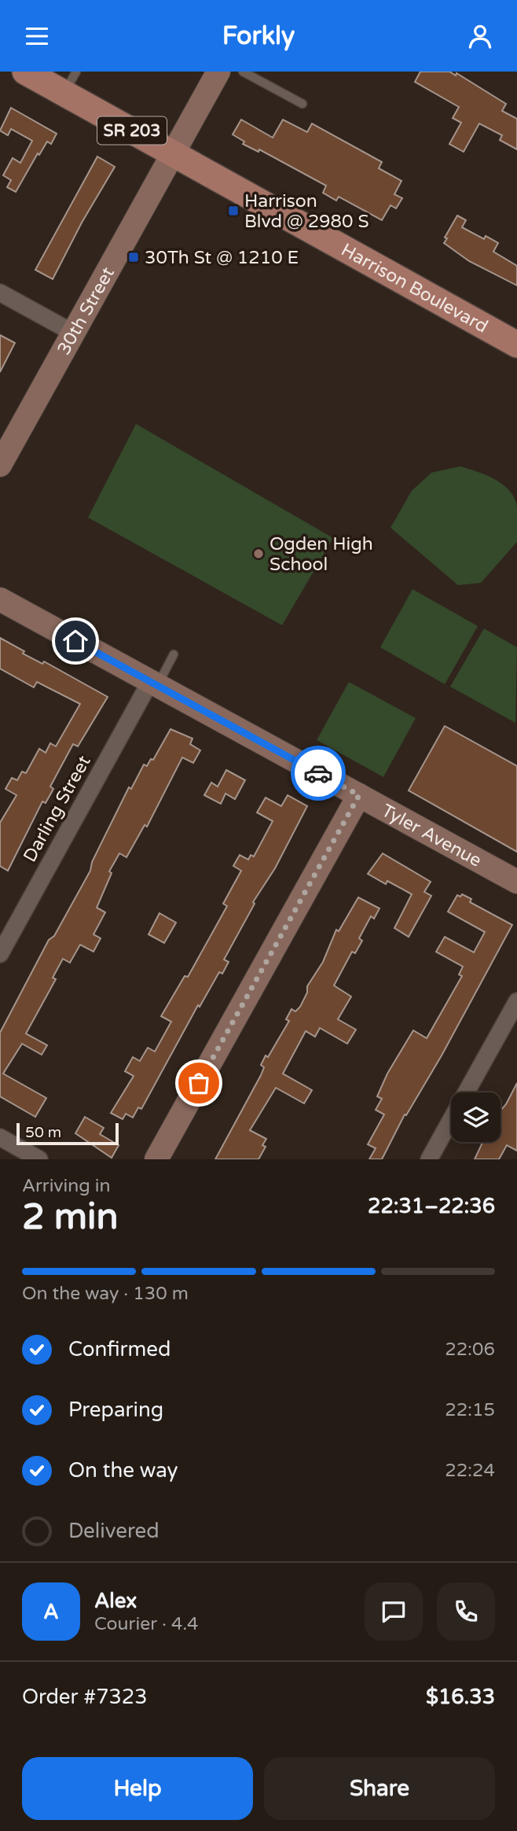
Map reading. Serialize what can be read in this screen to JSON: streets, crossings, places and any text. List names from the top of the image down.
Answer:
{
  "streets": {
    "main road": ["SR 203", "Harrison Boulevard"],
    "street": ["30th Street", "Darling Street", "Tyler Avenue"]
  },
  "crossings": [
    ["Harrison Boulevard", "30th Street"],
    ["Darling Street", "Tyler Avenue"]
  ],
  "places": {
    "transit": ["Harrison Blvd @ 2980 S", "30Th St @ 1210 E"],
    "other": ["Ogden High School"]
  },
  "scale_bar": "50 m",
  "page": {
    "header": "Forkly",
    "scale": "50 m",
    "heading": ["2 min", "Arriving in", "22:31–22:36"],
    "panel": [
      "Alex",
      "Courier · 4.4",
      "Order #7323",
      "$16.33"
    ],
    "bar": "On the way · 130 m",
    "list": [
      ["Confirmed", "22:06"],
      ["Preparing", "22:15"],
      ["On the way", "22:24"],
      "Delivered"
    ],
    "round": "A",
    "buttons": ["Help", "Share"]
  }
}
